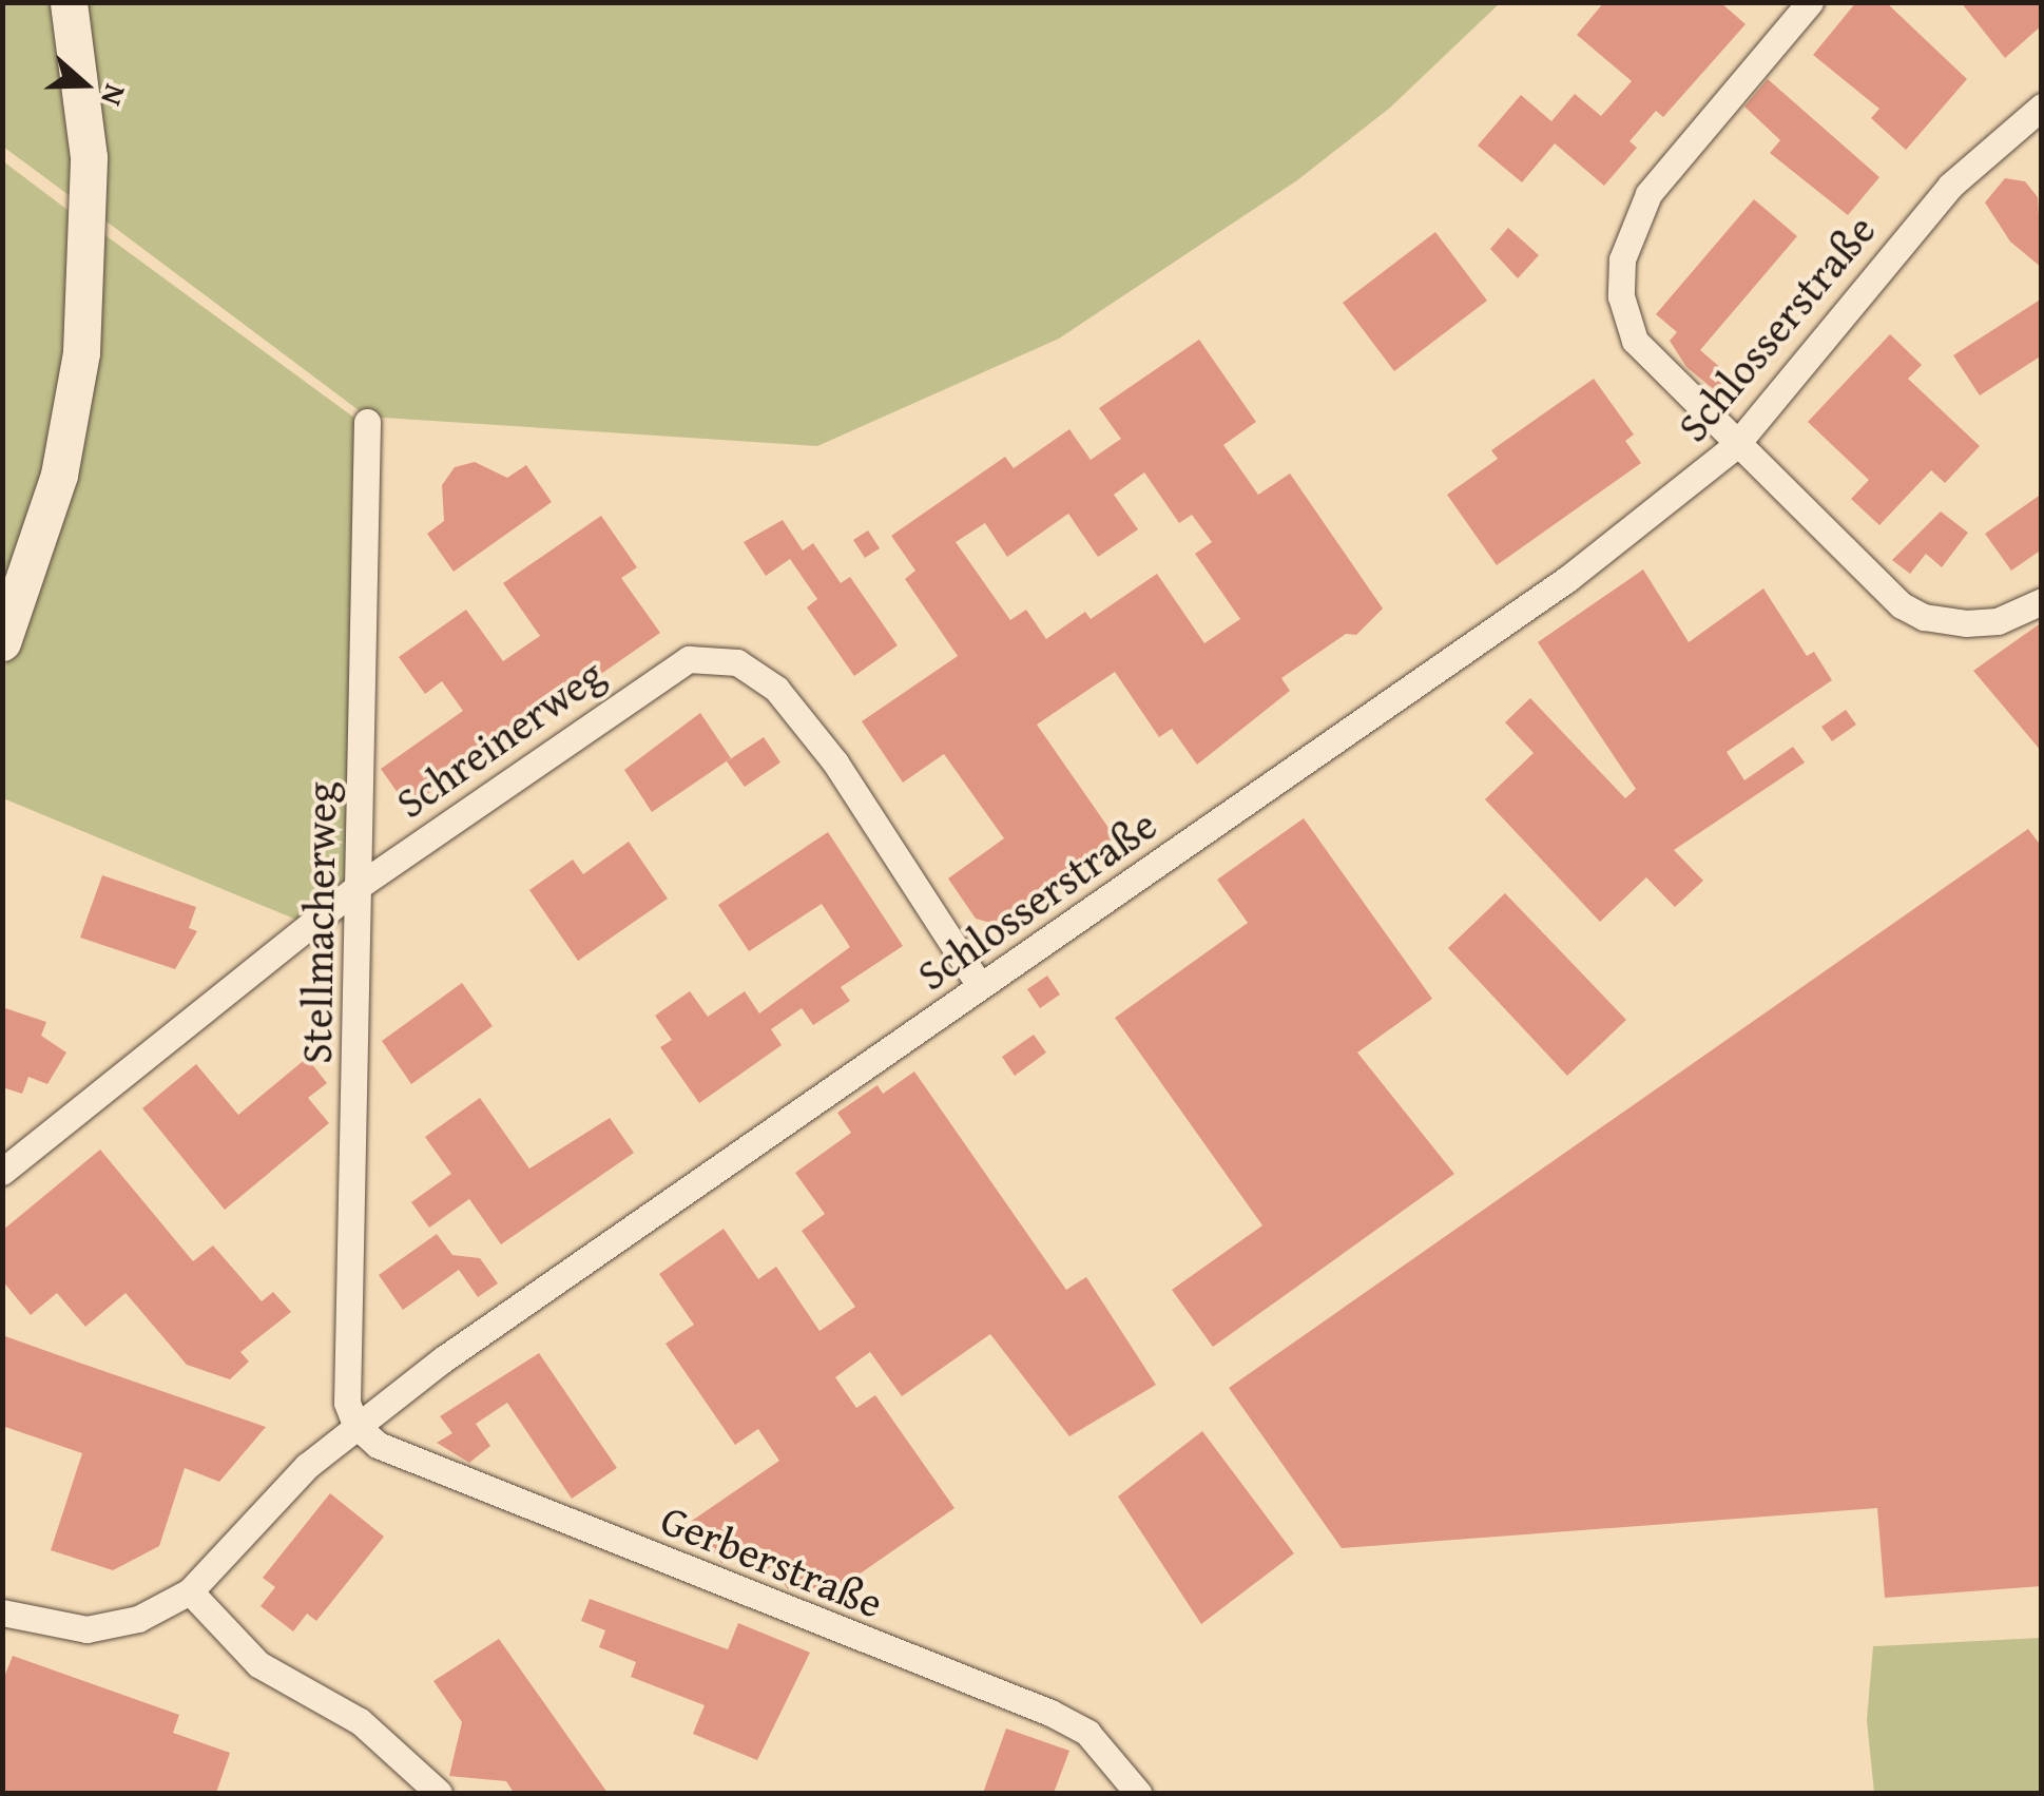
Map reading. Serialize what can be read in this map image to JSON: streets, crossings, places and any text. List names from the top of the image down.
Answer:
{
  "streets": {
    "street": [
      "Schlosserstraße",
      "Schreinerweg",
      "Stellmacherweg",
      "Gerberstraße"
    ]
  },
  "crossings": [
    ["Schlosserstraße", "Schreinerweg"],
    ["Schlosserstraße", "Stellmacherweg"],
    ["Schlosserstraße", "Gerberstraße"],
    ["Schreinerweg", "Stellmacherweg"],
    ["Stellmacherweg", "Gerberstraße"]
  ],
  "north": "right"
}
